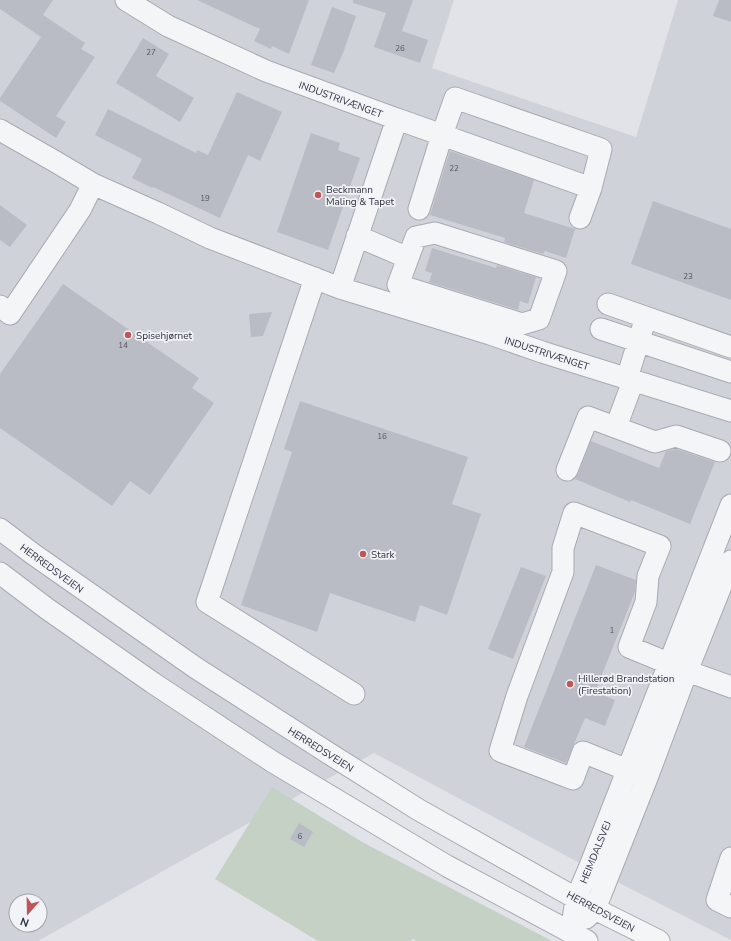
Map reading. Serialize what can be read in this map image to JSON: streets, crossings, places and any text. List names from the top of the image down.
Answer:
{
  "streets": {
    "street": ["INDUSTRIVÆNGET", "HERREDSVEJEN", "HEIMDALSVEJ"]
  },
  "crossings": [
    ["HERREDSVEJEN", "HEIMDALSVEJ"]
  ],
  "places": [
    "Beckmann Maling & Tapet",
    "Spisehjørnet",
    "Stark",
    "Hillerød Brandstation (Firestation)"
  ],
  "house_numbers": [
    "26",
    "27",
    "22",
    "19",
    "23",
    "14",
    "16",
    "1",
    "6"
  ],
  "north": "bottom"
}
